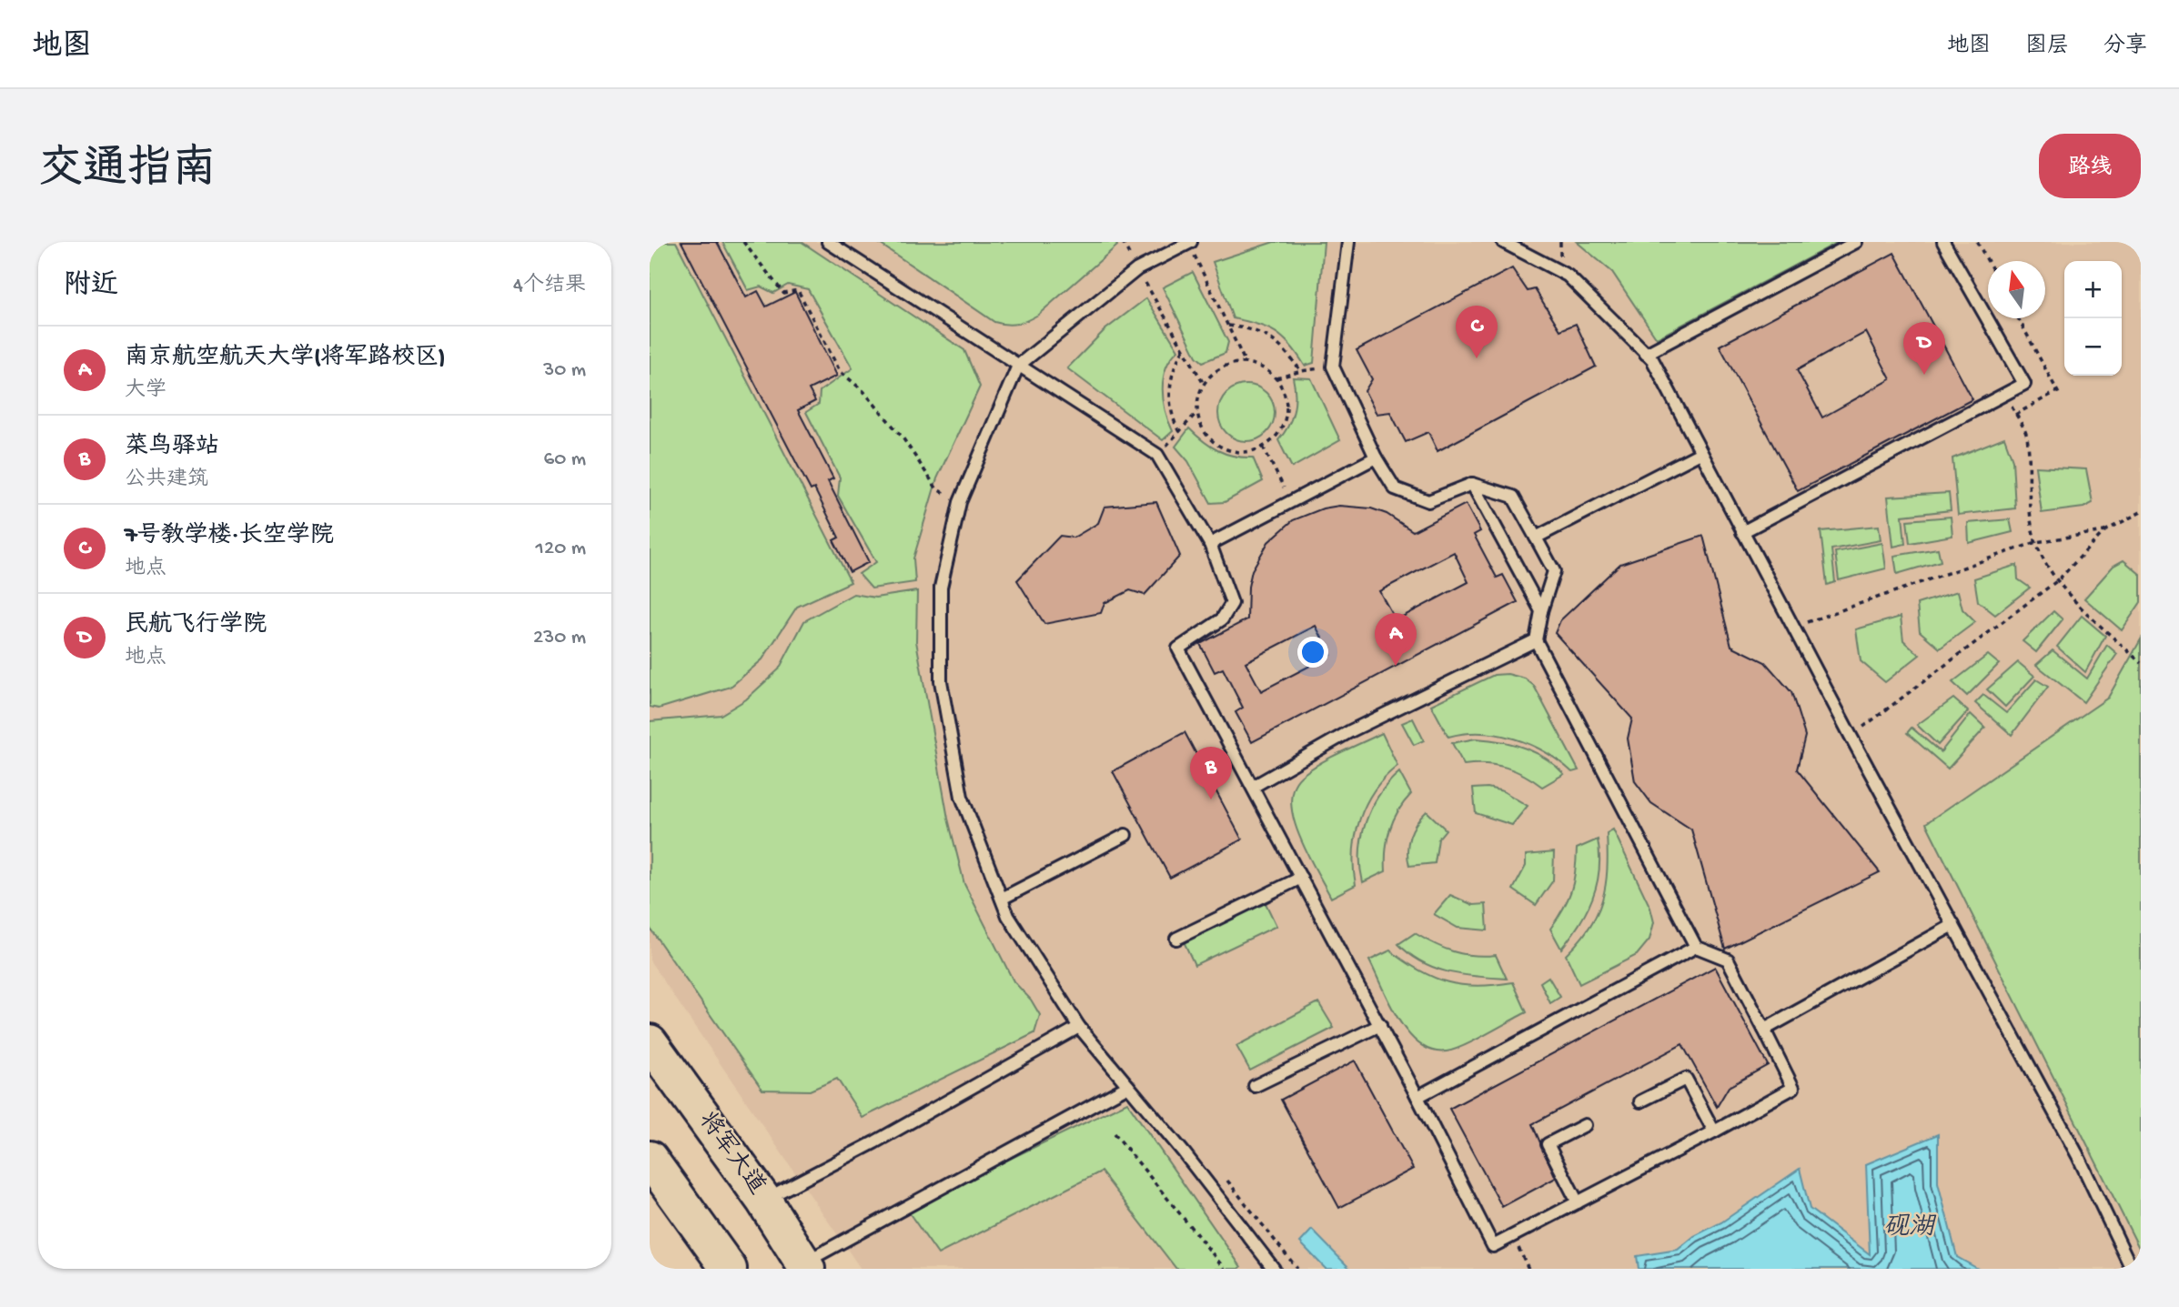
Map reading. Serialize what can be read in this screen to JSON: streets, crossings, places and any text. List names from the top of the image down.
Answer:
{
  "streets": {
    "main road": ["将军大道"]
  },
  "water": ["砚湖"],
  "north": "top",
  "page": {
    "header": "地图",
    "nav": ["地图", "图层", "分享"],
    "title": "交通指南",
    "buttons": "路线",
    "heading": ["附近", "4个结果"],
    "map_buttons": ["+", "−"],
    "pins": [
      "C",
      "D",
      "A",
      "B"
    ],
    "list": [
      {
        "mark": "A",
        "name": "南京航空航天大学(将军路校区)",
        "note": "大学",
        "value": "30 m"
      },
      {
        "mark": "B",
        "name": "菜鸟驿站",
        "note": "公共建筑",
        "value": "60 m"
      },
      {
        "mark": "C",
        "name": "7号教学楼·长空学院",
        "note": "地点",
        "value": "120 m"
      },
      {
        "mark": "D",
        "name": "民航飞行学院",
        "note": "地点",
        "value": "230 m"
      }
    ]
  }
}
